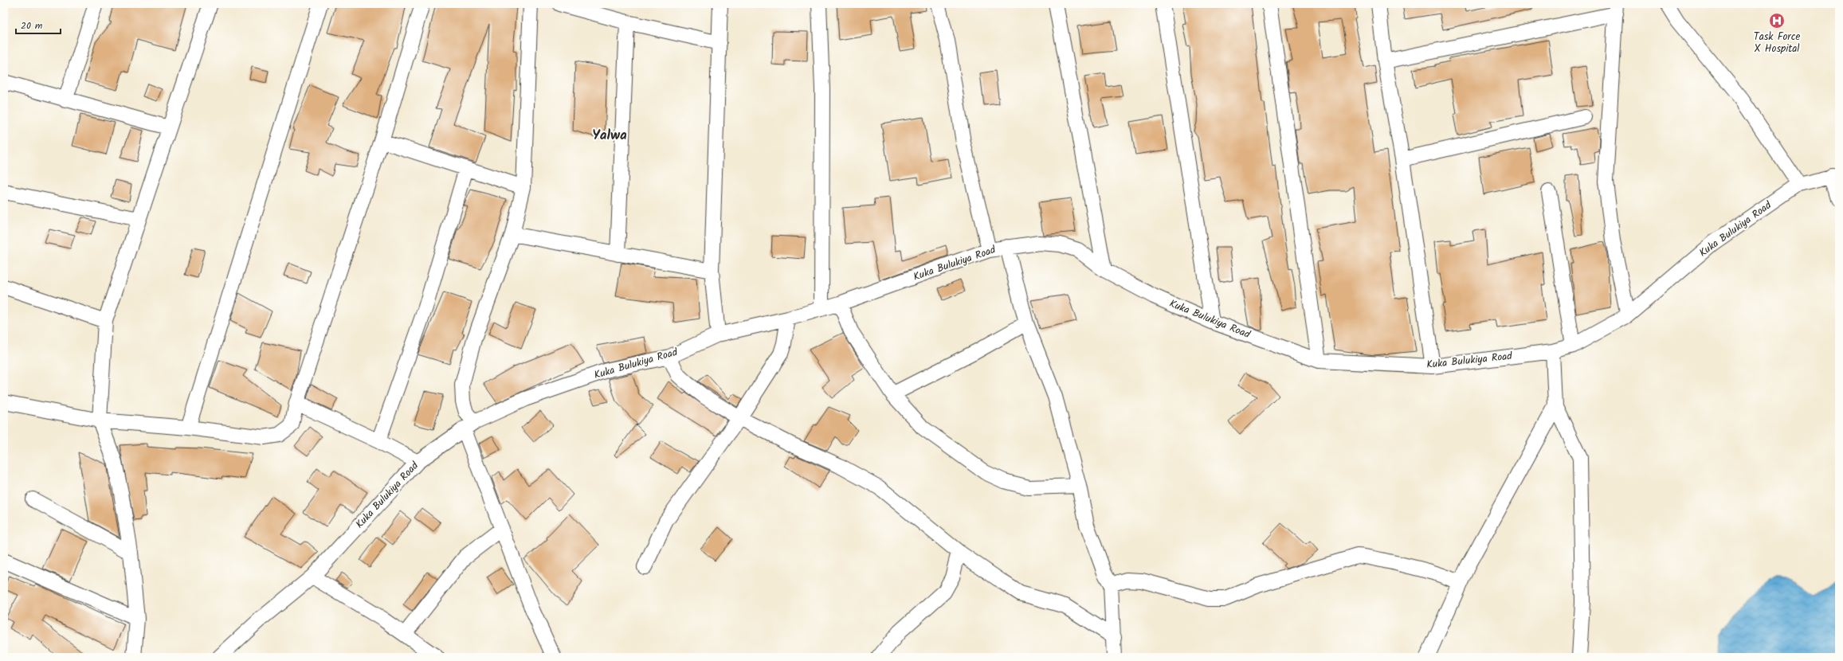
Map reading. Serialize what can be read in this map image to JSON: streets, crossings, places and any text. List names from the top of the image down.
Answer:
{
  "streets": {
    "street": ["Kuka Bulukiya Road"]
  },
  "districts": ["Yalwa"],
  "places": {
    "hospital": ["Task Force X Hospital"]
  },
  "scale_bar": "20 m"
}
